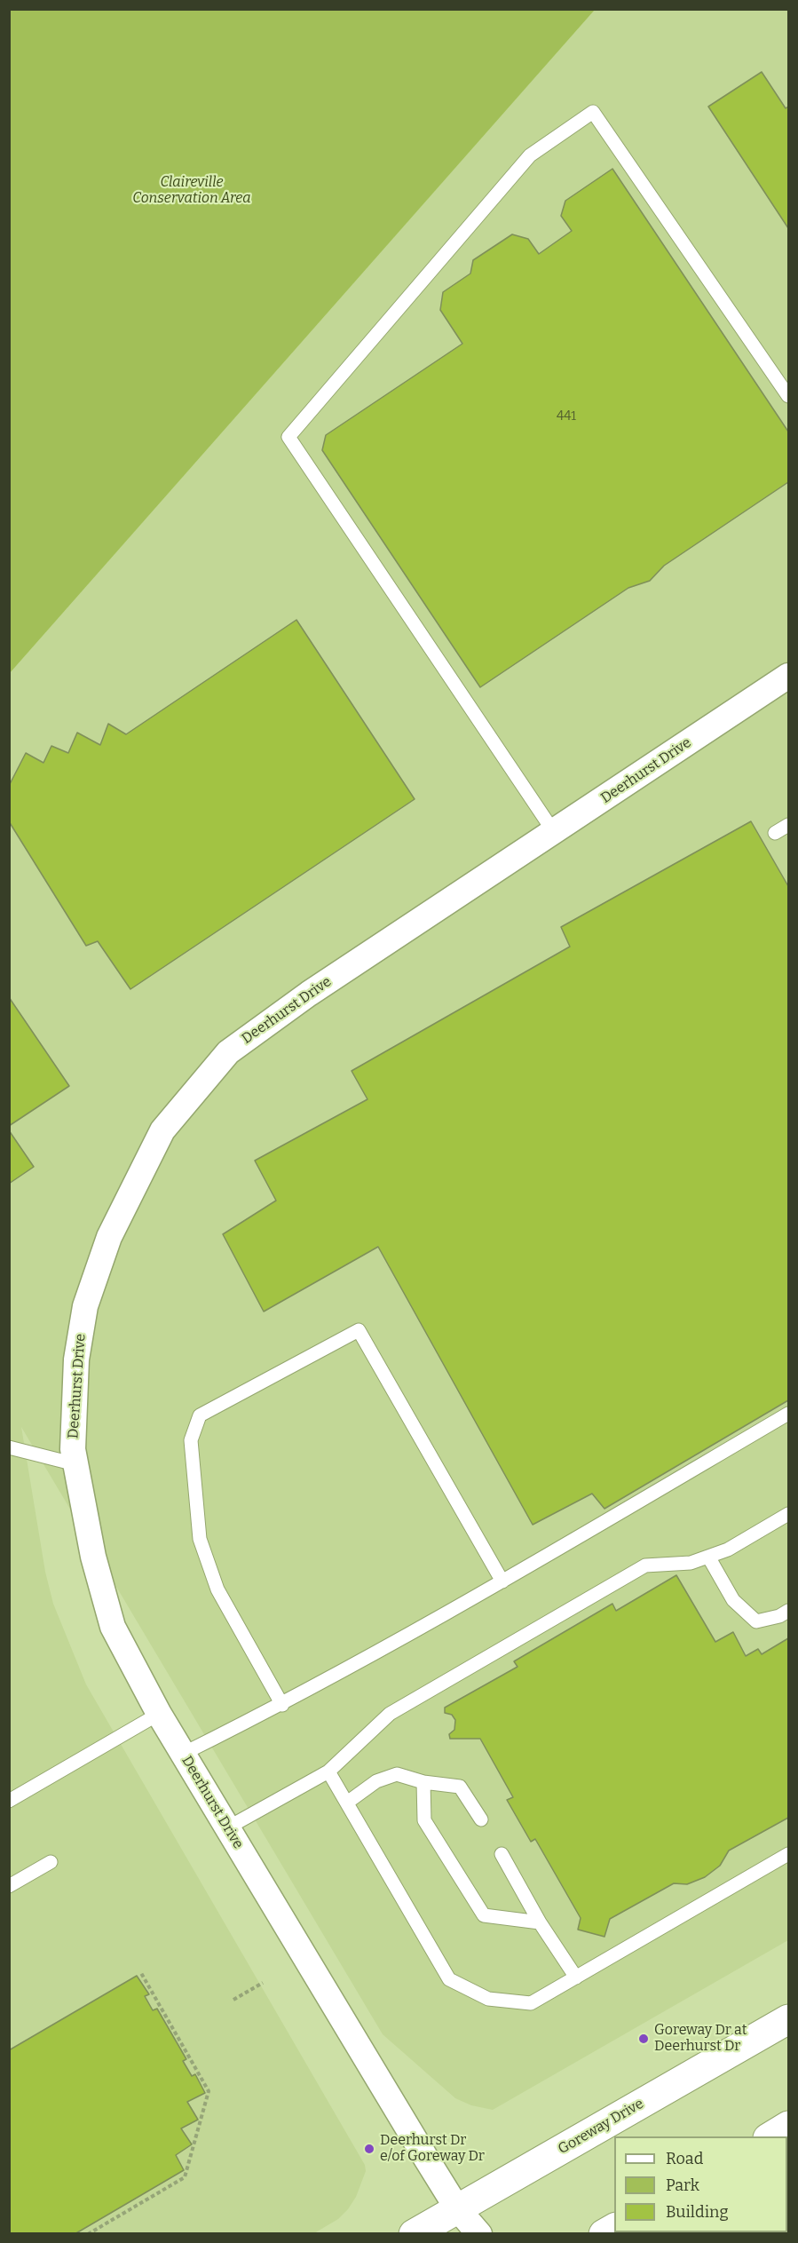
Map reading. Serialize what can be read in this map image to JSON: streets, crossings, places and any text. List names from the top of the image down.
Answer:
{
  "streets": {
    "main road": ["Goreway Drive"],
    "street": ["Deerhurst Drive"]
  },
  "crossings": [
    ["Deerhurst Drive", "Goreway Drive"]
  ],
  "parks": ["Claireville Conservation Area"],
  "places": ["Goreway Dr at Deerhurst Dr", "Deerhurst Dr e/of Goreway Dr"],
  "house_numbers": ["441"],
  "legend": ["Road", "Park", "Building"]
}
